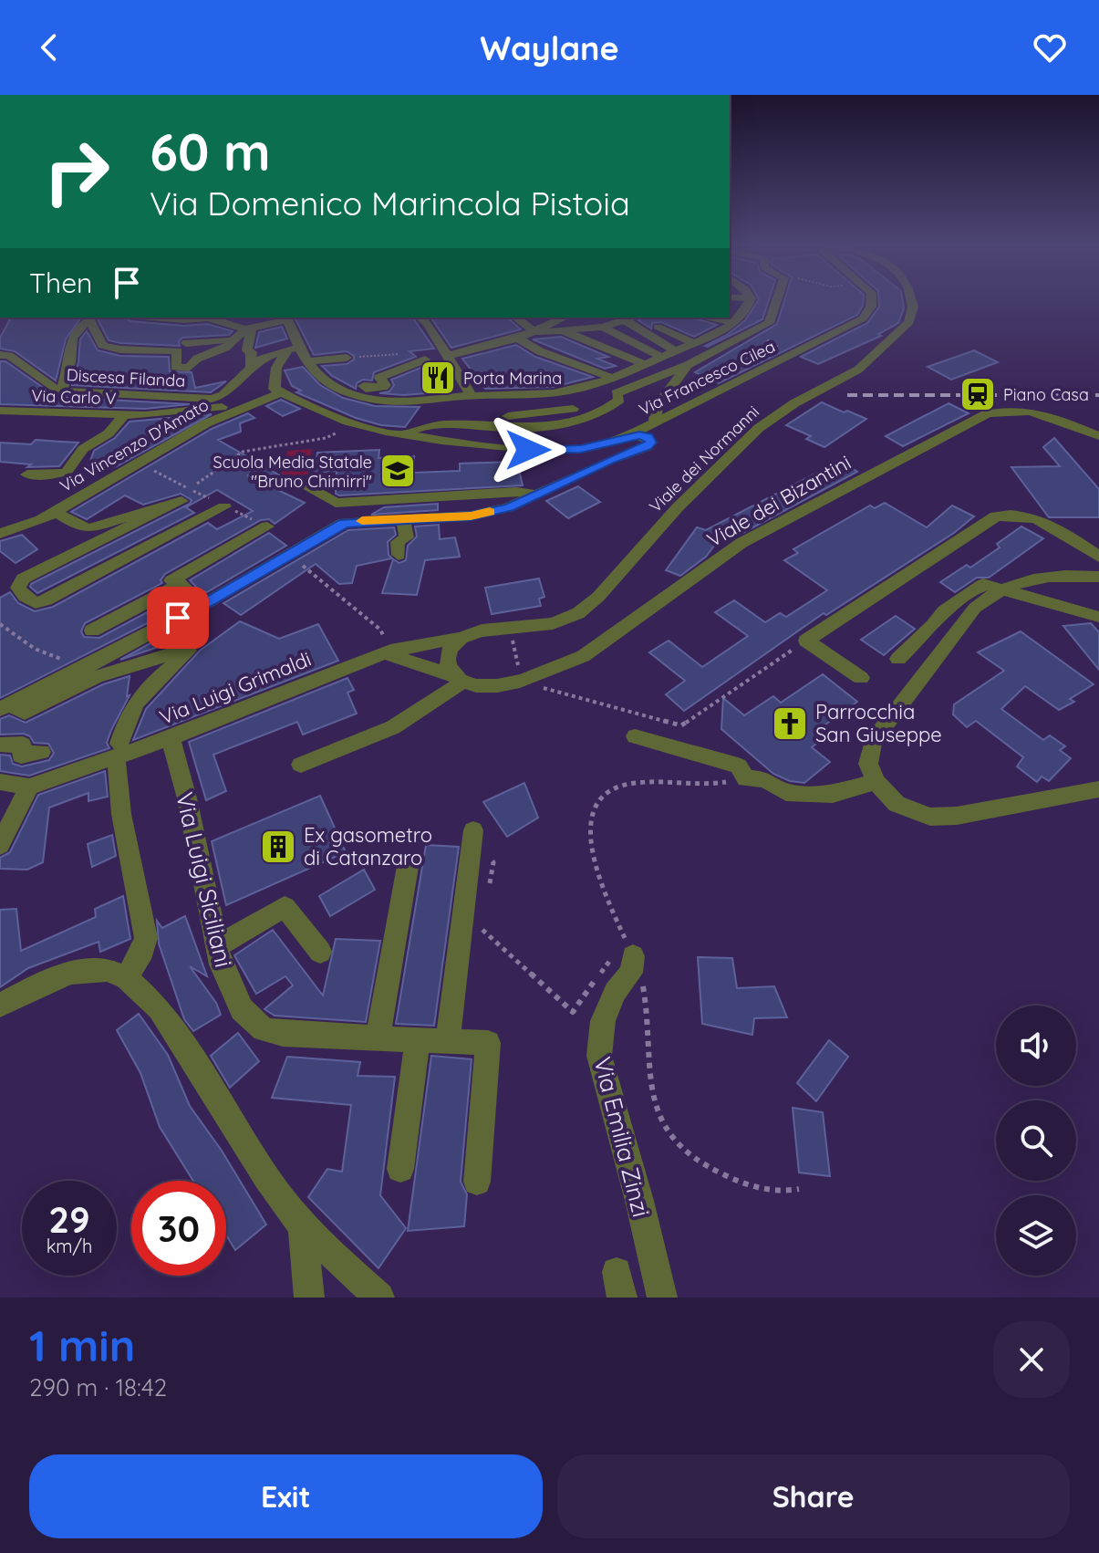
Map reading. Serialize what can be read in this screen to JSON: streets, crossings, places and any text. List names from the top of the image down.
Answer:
{
  "streets": {
    "street": [
      "Discesa Filanda",
      "Via Francesco Cilea",
      "Via Carlo V",
      "Via Vincenzo D'Amato",
      "Viale dei Normanni",
      "Viale dei Bizantini",
      "Via Luigi Grimaldi",
      "Via Luigi Siciliani",
      "Via Emilia Zinzi"
    ]
  },
  "crossings": [
    ["Via Francesco Cilea", "Via Carlo V"],
    ["Via Francesco Cilea", "Via Vincenzo D'Amato"],
    ["Via Carlo V", "Via Vincenzo D'Amato"],
    ["Viale dei Normanni", "Via Luigi Grimaldi"],
    ["Viale dei Bizantini", "Via Luigi Grimaldi"],
    ["Via Luigi Grimaldi", "Via Luigi Siciliani"]
  ],
  "places": {
    "restaurant": ["Porta Marina"],
    "station": ["Piano Casa"],
    "school or university": ["Scuola Media Statale \"Bruno Chimirri\""],
    "church": ["Parrocchia San Giuseppe"],
    "building": ["Ex gasometro di Catanzaro"]
  },
  "page": {
    "header": "Waylane",
    "turn": ["60 m", "Via Domenico Marincola Pistoia"],
    "then": "Then",
    "speed": "29 km/h",
    "limit": "30",
    "heading": ["1 min", "290 m · 18:42"],
    "buttons": ["Exit", "Share"]
  }
}
